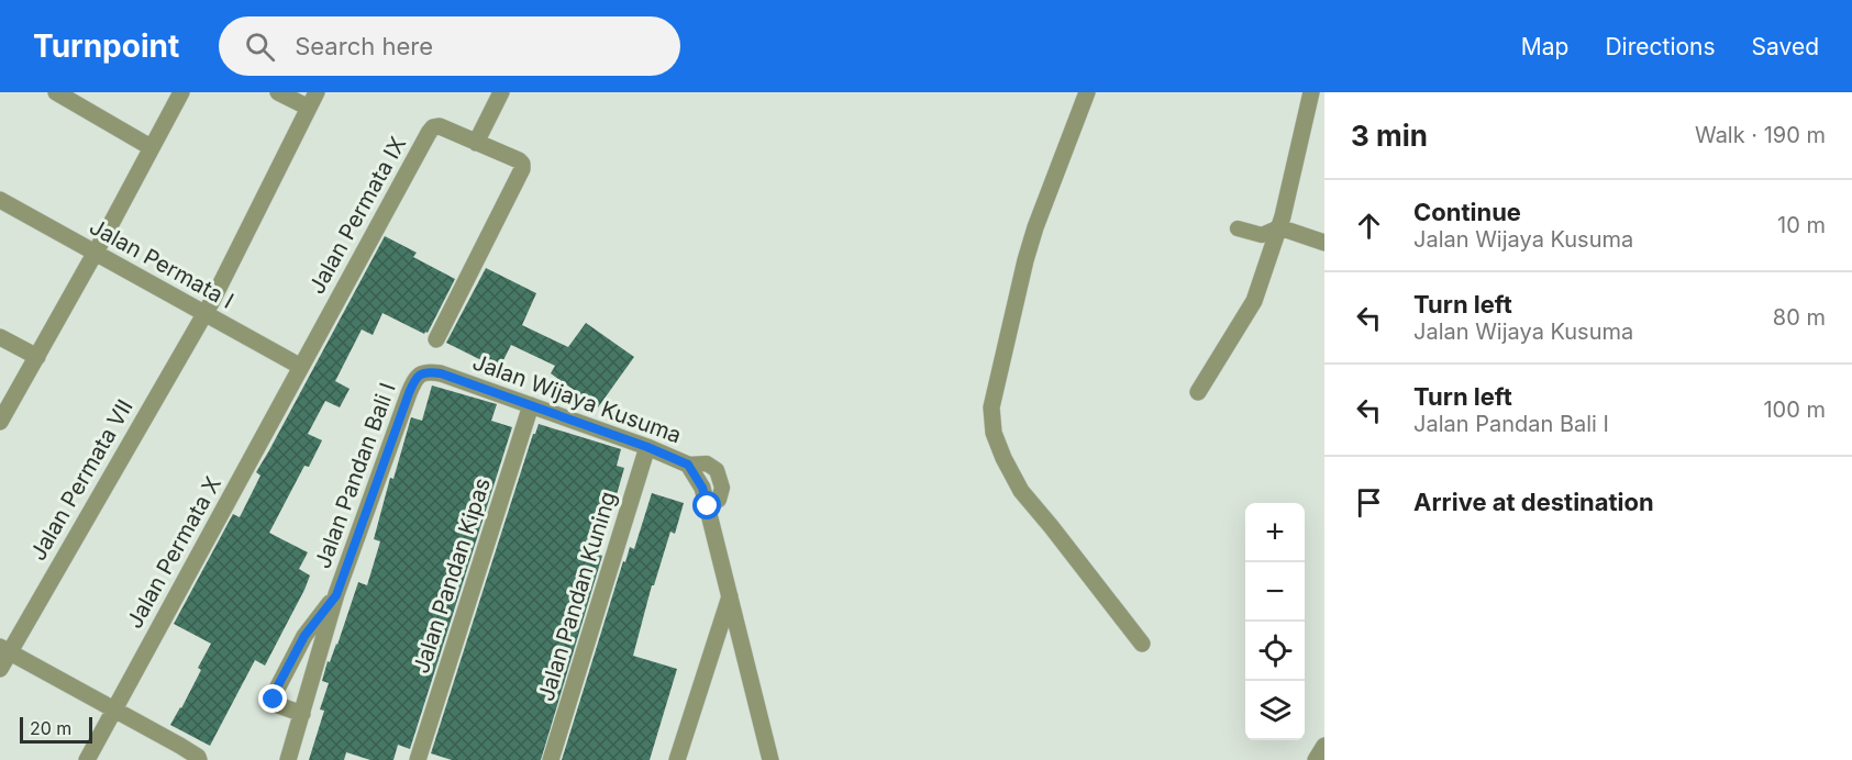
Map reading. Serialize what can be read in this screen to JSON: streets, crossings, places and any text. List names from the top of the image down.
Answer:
{
  "streets": {
    "street": [
      "Jalan Permata IX",
      "Jalan Permata I",
      "Jalan Wijaya Kusuma",
      "Jalan Pandan Bali I",
      "Jalan Permata VII",
      "Jalan Permata X",
      "Jalan Pandan Kipas",
      "Jalan Pandan Kuning"
    ]
  },
  "crossings": [
    ["Jalan Permata IX", "Jalan Permata I"],
    ["Jalan Permata IX", "Jalan Permata X"],
    ["Jalan Permata I", "Jalan Permata VII"],
    ["Jalan Permata I", "Jalan Permata X"],
    ["Jalan Wijaya Kusuma", "Jalan Pandan Bali I"],
    ["Jalan Wijaya Kusuma", "Jalan Pandan Kipas"],
    ["Jalan Wijaya Kusuma", "Jalan Pandan Kuning"]
  ],
  "scale_bar": "20 m",
  "page": {
    "header": "Turnpoint",
    "search": "Search here",
    "nav": ["Map", "Directions", "Saved"],
    "heading": ["3 min", "Walk · 190 m"],
    "list": [
      ["Continue", "Jalan Wijaya Kusuma", "10 m"],
      ["Turn left", "Jalan Wijaya Kusuma", "80 m"],
      ["Turn left", "Jalan Pandan Bali I", "100 m"],
      "Arrive at destination"
    ],
    "map_buttons": ["+", "−"],
    "scale": "20 m"
  }
}
